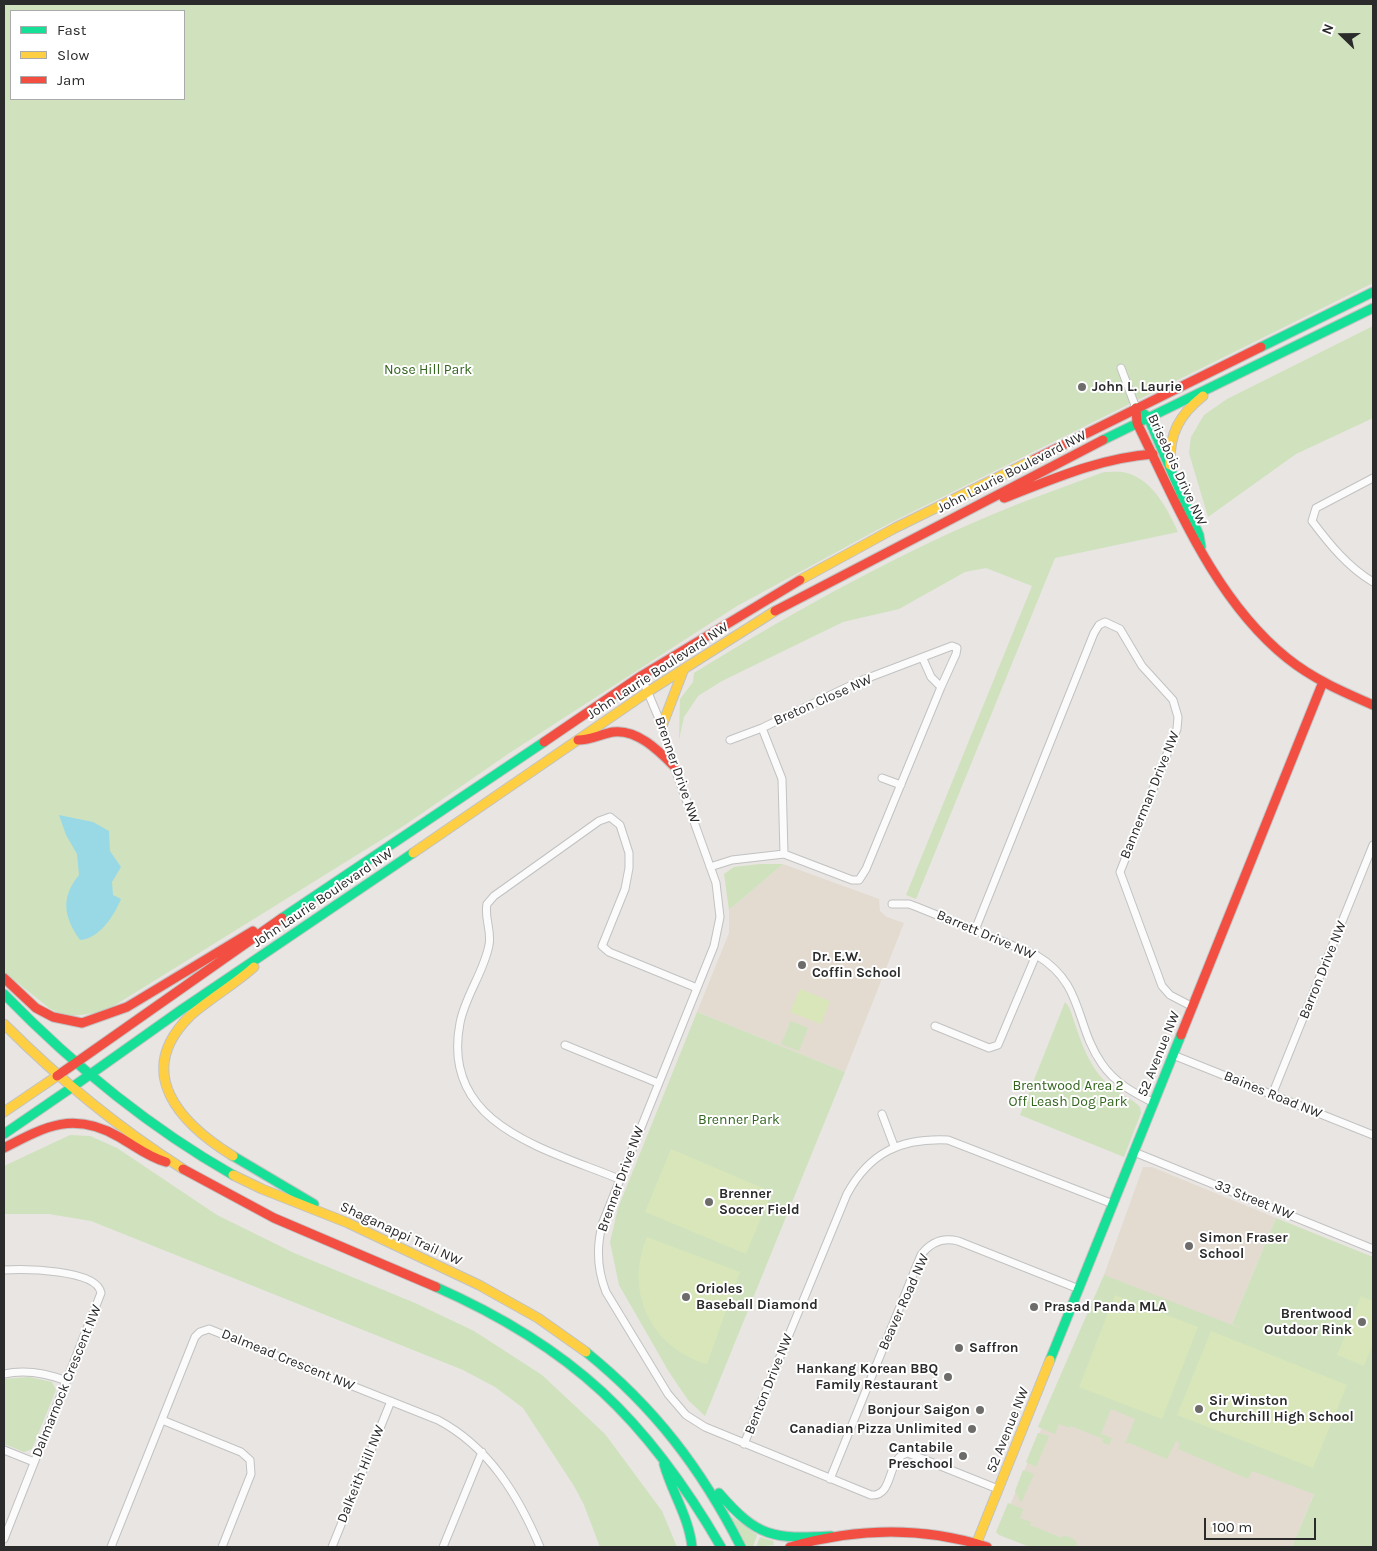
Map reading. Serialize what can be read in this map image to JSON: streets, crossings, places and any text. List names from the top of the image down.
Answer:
{
  "streets": {
    "main road": [
      "Brisebois Drive NW",
      "John Laurie Boulevard NW",
      "52 Avenue NW",
      "Shaganappi Trail NW"
    ],
    "street": [
      "Breton Close NW",
      "Brenner Drive NW",
      "Bannerman Drive NW",
      "Barrett Drive NW",
      "Barron Drive NW",
      "Baines Road NW",
      "33 Street NW",
      "Beaver Road NW",
      "Dalmead Crescent NW",
      "Dalmarnock Crescent NW",
      "Benton Drive NW",
      "Dalkeith Hill NW"
    ]
  },
  "crossings": [
    ["Brisebois Drive NW", "John Laurie Boulevard NW"],
    ["Brisebois Drive NW", "52 Avenue NW"],
    ["John Laurie Boulevard NW", "Brenner Drive NW"],
    ["John Laurie Boulevard NW", "Shaganappi Trail NW"],
    ["Breton Close NW", "Brenner Drive NW"],
    ["Brenner Drive NW", "52 Avenue NW"],
    ["Brenner Drive NW", "Beaver Road NW"],
    ["Brenner Drive NW", "Benton Drive NW"],
    ["Bannerman Drive NW", "Barrett Drive NW"],
    ["Bannerman Drive NW", "52 Avenue NW"],
    ["Barrett Drive NW", "52 Avenue NW"],
    ["Barron Drive NW", "Baines Road NW"],
    ["52 Avenue NW", "Baines Road NW"],
    ["52 Avenue NW", "33 Street NW"],
    ["52 Avenue NW", "Beaver Road NW"],
    ["52 Avenue NW", "Benton Drive NW"],
    ["Dalmead Crescent NW", "Dalkeith Hill NW"]
  ],
  "parks": ["Nose Hill Park", "Brentwood Area 2 Off Leash Dog Park", "Brenner Park"],
  "places": [
    "John L. Laurie",
    "Dr. E.W. Coffin School",
    "Brenner Soccer Field",
    "Simon Fraser School",
    "Orioles Baseball Diamond",
    "Prasad Panda MLA",
    "Brentwood Outdoor Rink",
    "Saffron",
    "Hankang Korean BBQ Family Restaurant",
    "Sir Winston Churchill High School",
    "Bonjour Saigon",
    "Canadian Pizza Unlimited",
    "Cantabile Preschool"
  ],
  "legend": ["Fast", "Slow", "Jam"],
  "scale_bar": "100 m",
  "north": "left"
}
